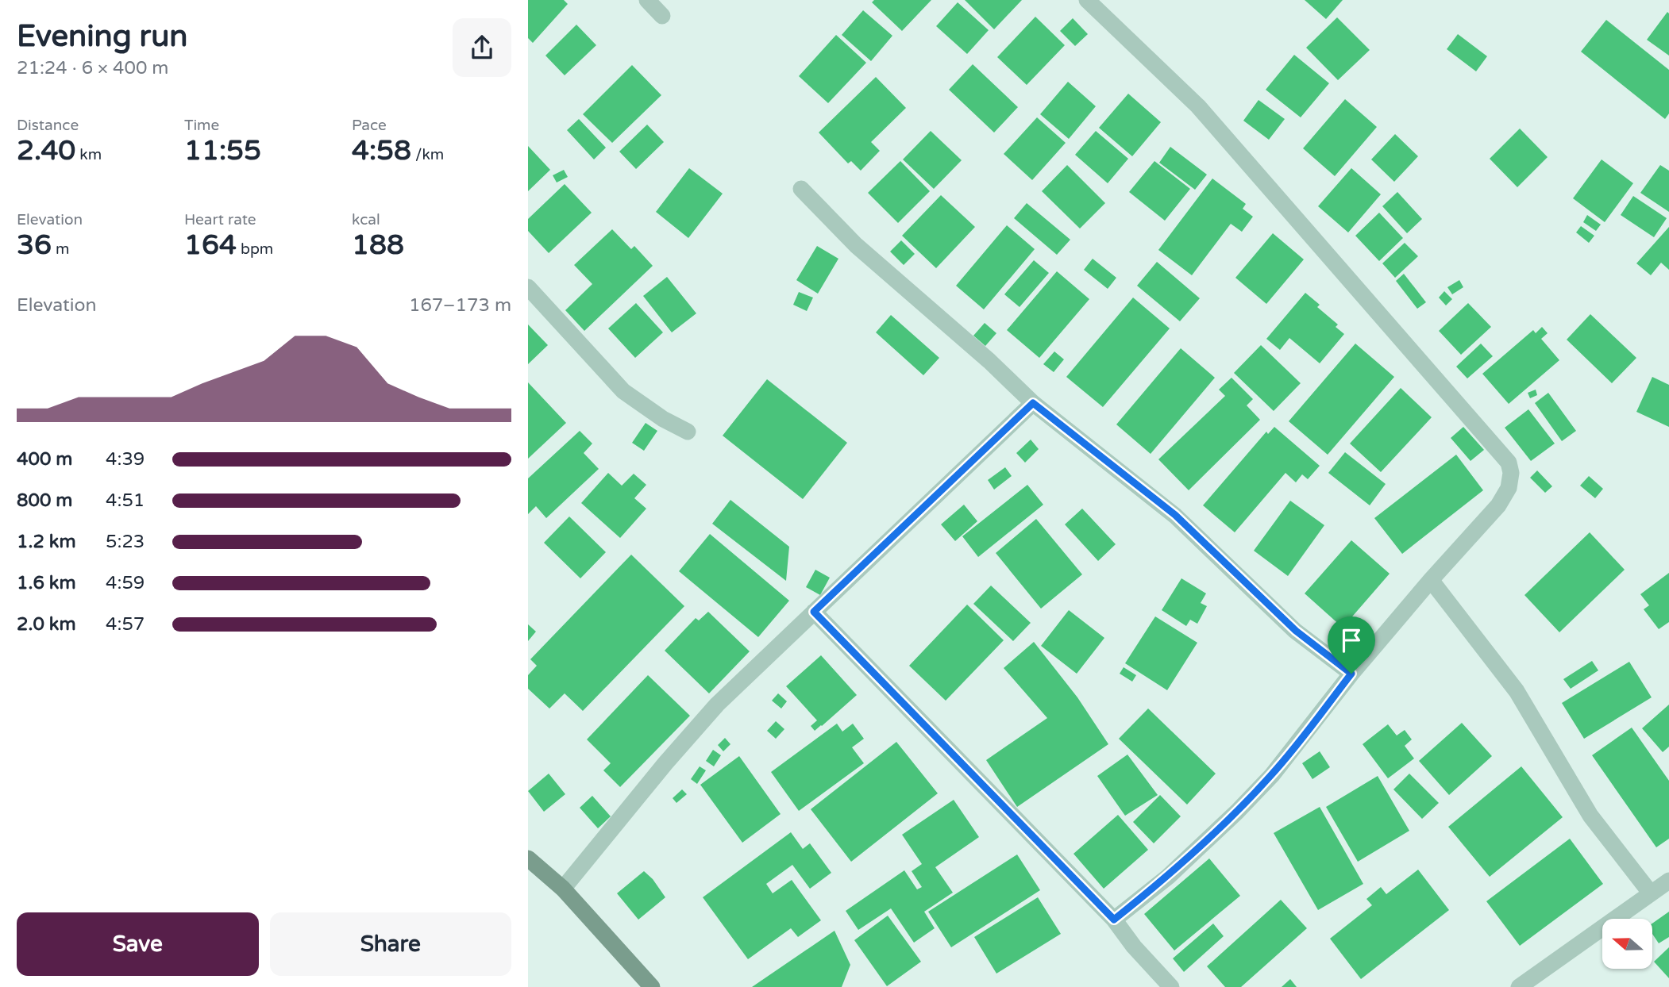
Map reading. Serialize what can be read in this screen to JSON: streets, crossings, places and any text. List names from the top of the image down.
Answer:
{
  "north": "left",
  "page": {
    "heading": ["Evening run", "21:24 · 6 × 400 m"],
    "stats": [
      ["Distance", "2.40 km"],
      ["Time", "11:55"],
      ["Pace", "4:58 /km"],
      ["Elevation", "36 m"],
      ["Heart rate", "164 bpm"],
      ["kcal", "188"]
    ],
    "chart": ["Elevation", "167–173 m"],
    "list": [
      {
        "name": "400 m",
        "note": "4:39"
      },
      {
        "name": "800 m",
        "note": "4:51"
      },
      {
        "name": "1.2 km",
        "note": "5:23"
      },
      {
        "name": "1.6 km",
        "note": "4:59"
      },
      {
        "name": "2.0 km",
        "note": "4:57"
      }
    ],
    "buttons": ["Save", "Share"]
  }
}
